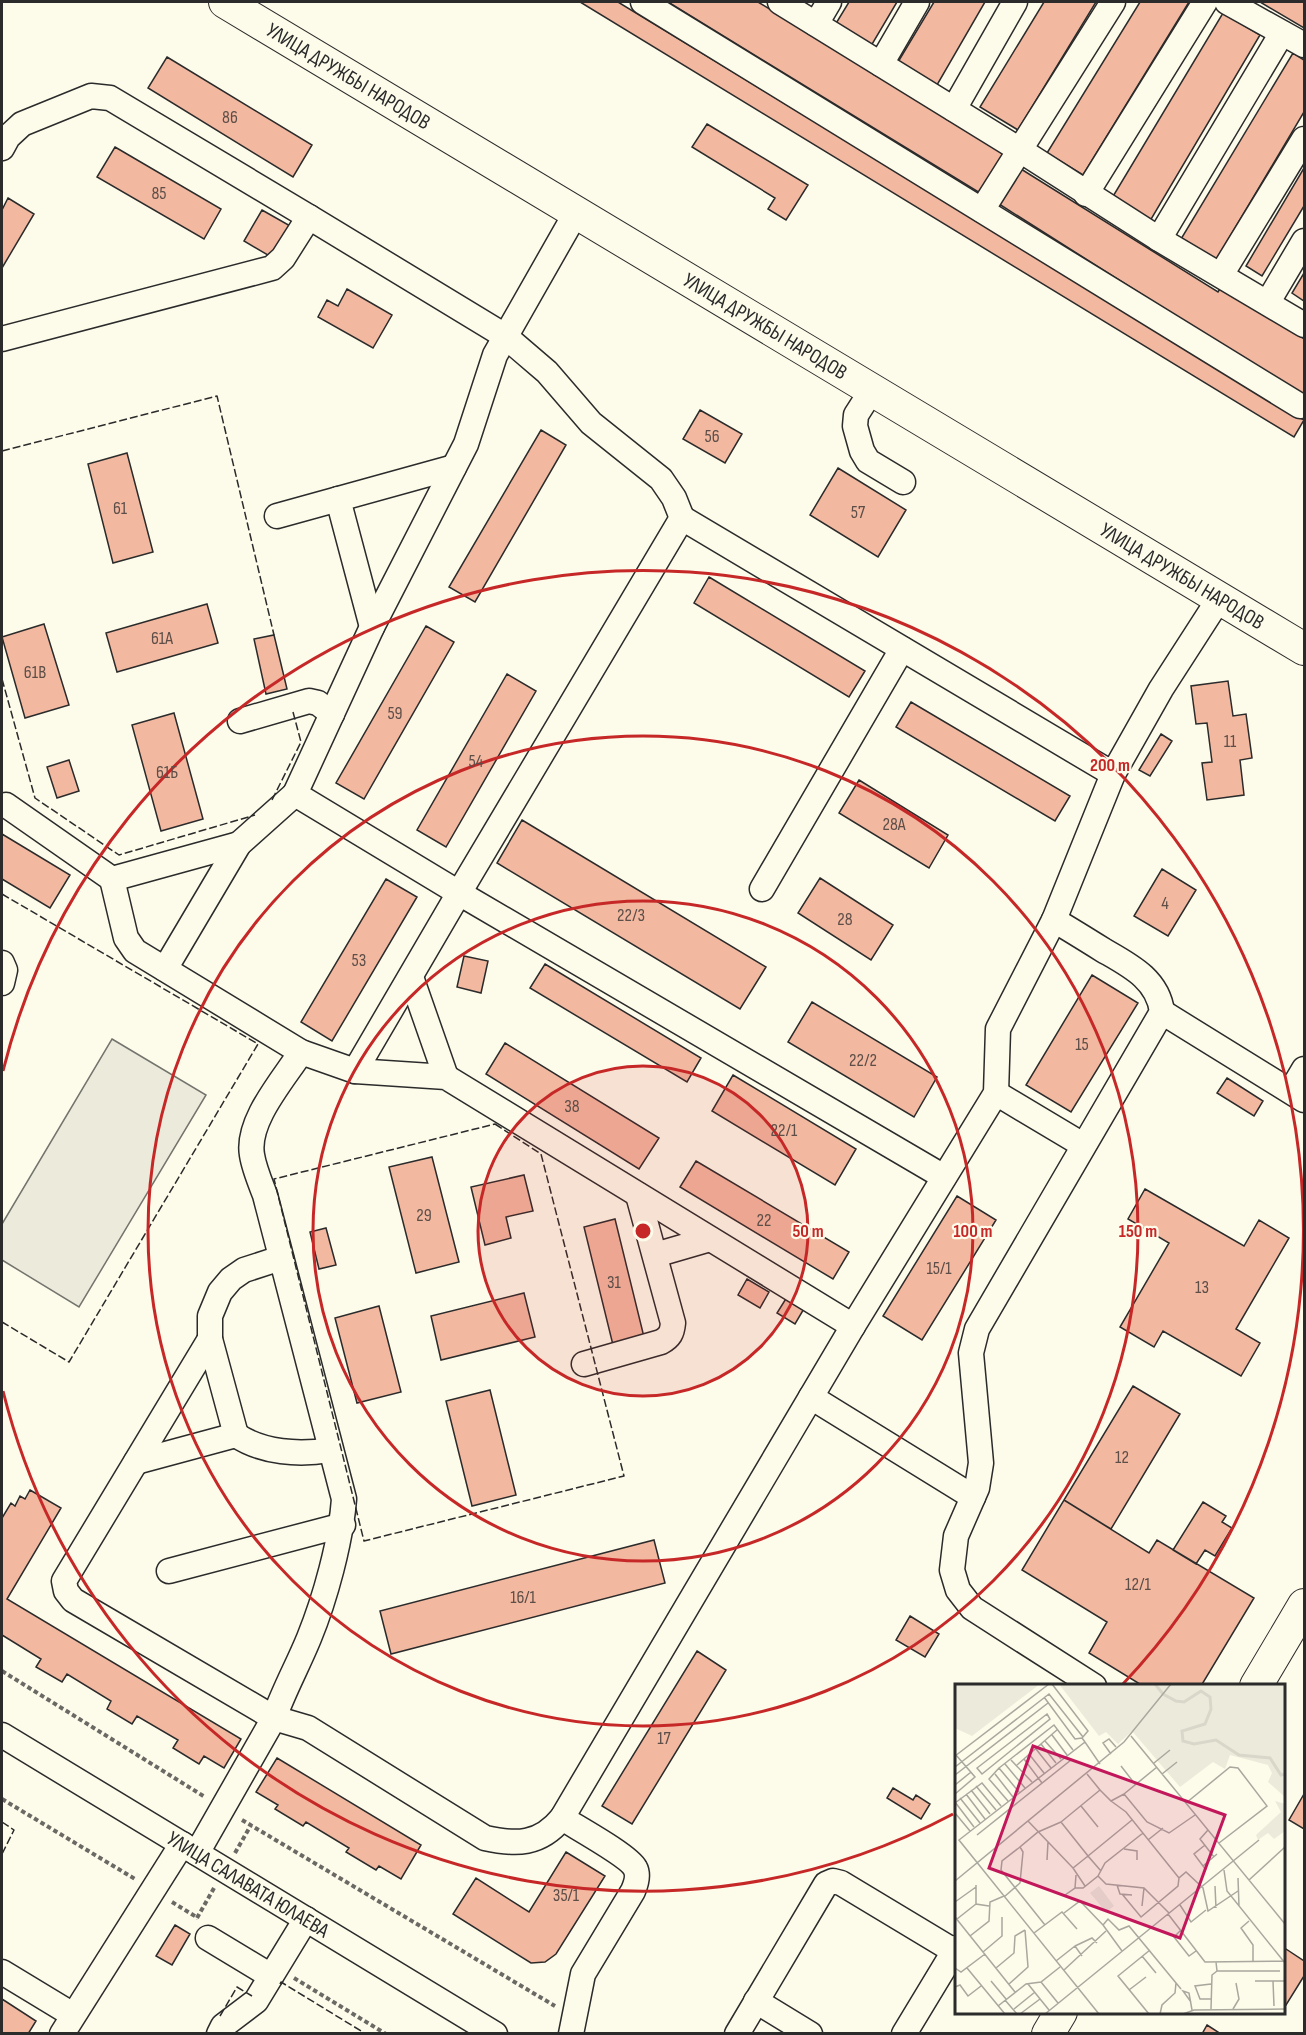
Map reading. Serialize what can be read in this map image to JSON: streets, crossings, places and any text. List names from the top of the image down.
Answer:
{
  "streets": {
    "main road": ["УЛИЦА ДРУЖБЫ НАРОДОВ"],
    "street": ["УЛИЦА САЛАВАТА ЮЛАЕВА"]
  },
  "house_numbers": [
    "86",
    "85",
    "56",
    "61",
    "57",
    "61А",
    "61В",
    "59",
    "11",
    "54",
    "61Б",
    "28А",
    "4",
    "22/3",
    "28",
    "53",
    "15",
    "22/2",
    "38",
    "22/1",
    "29",
    "22",
    "15/1",
    "31",
    "13",
    "12",
    "12/1",
    "16/1",
    "17",
    "35/1"
  ],
  "rings": [
    "200 m",
    "50 m",
    "100 m",
    "150 m"
  ]
}
